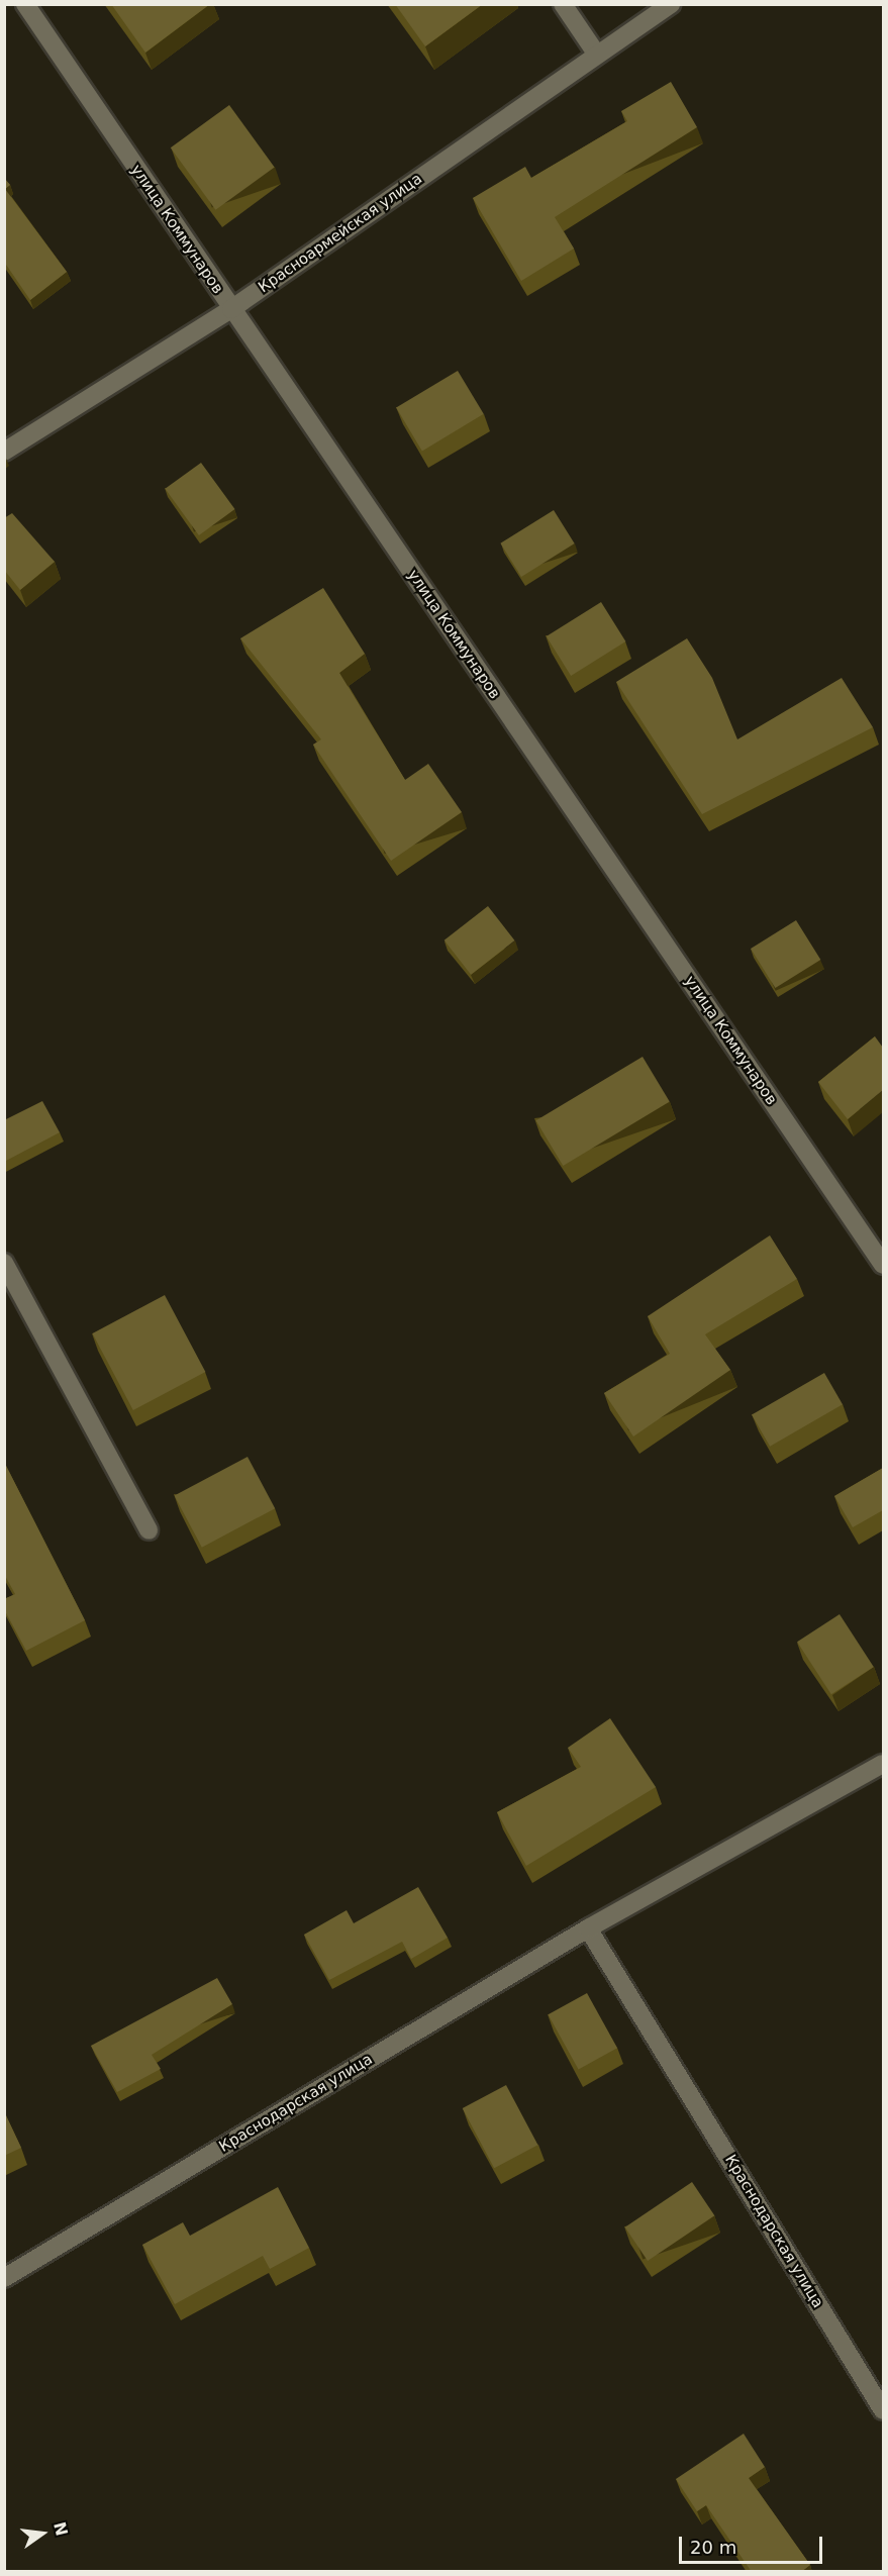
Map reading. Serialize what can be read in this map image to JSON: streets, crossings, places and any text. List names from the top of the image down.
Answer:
{
  "streets": {
    "street": ["улица Коммунаров", "Красноармейская улица", "Краснодарская улица"]
  },
  "crossings": [
    ["улица Коммунаров", "Красноармейская улица"]
  ],
  "scale_bar": "20 m",
  "north": "right"
}
